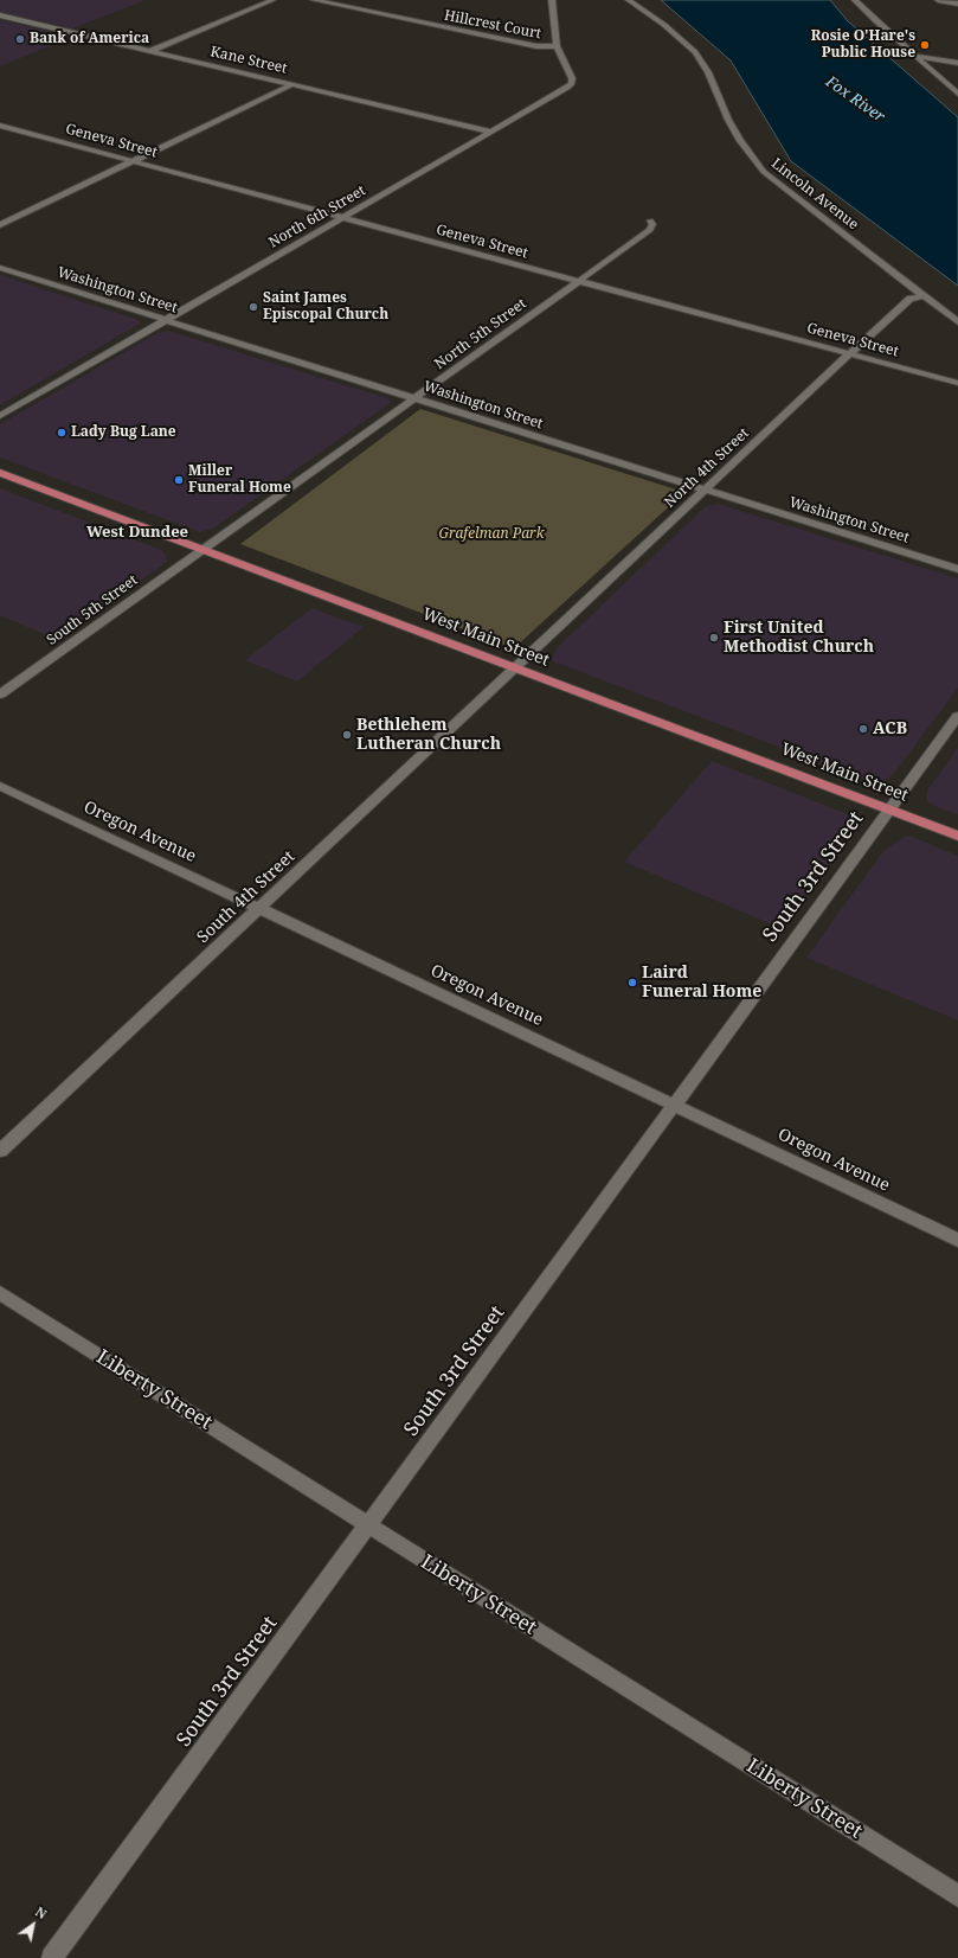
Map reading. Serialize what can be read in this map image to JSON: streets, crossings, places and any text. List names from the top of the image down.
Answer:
{
  "streets": {
    "main road": ["West Main Street"],
    "street": [
      "Hillcrest Court",
      "Kane Street",
      "Geneva Street",
      "Lincoln Avenue",
      "North 6th Street",
      "Washington Street",
      "North 5th Street",
      "North 4th Street",
      "South 5th Street",
      "Oregon Avenue",
      "South 3rd Street",
      "South 4th Street",
      "Liberty Street"
    ]
  },
  "crossings": [
    ["Hillcrest Court", "North 6th Street"],
    ["Kane Street", "North 6th Street"],
    ["Geneva Street", "North 6th Street"],
    ["Geneva Street", "North 5th Street"],
    ["Geneva Street", "North 4th Street"],
    ["Lincoln Avenue", "North 4th Street"],
    ["North 6th Street", "Washington Street"],
    ["Washington Street", "North 5th Street"],
    ["Washington Street", "North 4th Street"],
    ["North 5th Street", "South 5th Street"],
    ["North 5th Street", "West Main Street"],
    ["North 4th Street", "West Main Street"],
    ["North 4th Street", "South 4th Street"],
    ["South 5th Street", "West Main Street"],
    ["West Main Street", "South 3rd Street"],
    ["West Main Street", "South 4th Street"],
    ["Oregon Avenue", "South 3rd Street"],
    ["Oregon Avenue", "South 4th Street"],
    ["South 3rd Street", "Liberty Street"]
  ],
  "districts": ["West Dundee"],
  "water": ["Fox River"],
  "parks": ["Grafelman Park"],
  "places": [
    "Bank of America",
    "Rosie O'Hare's Public House",
    "Saint James Episcopal Church",
    "Lady Bug Lane",
    "Miller Funeral Home",
    "First United Methodist Church",
    "ACB",
    "Bethlehem Lutheran Church",
    "Laird Funeral Home"
  ],
  "north": "top right"
}
